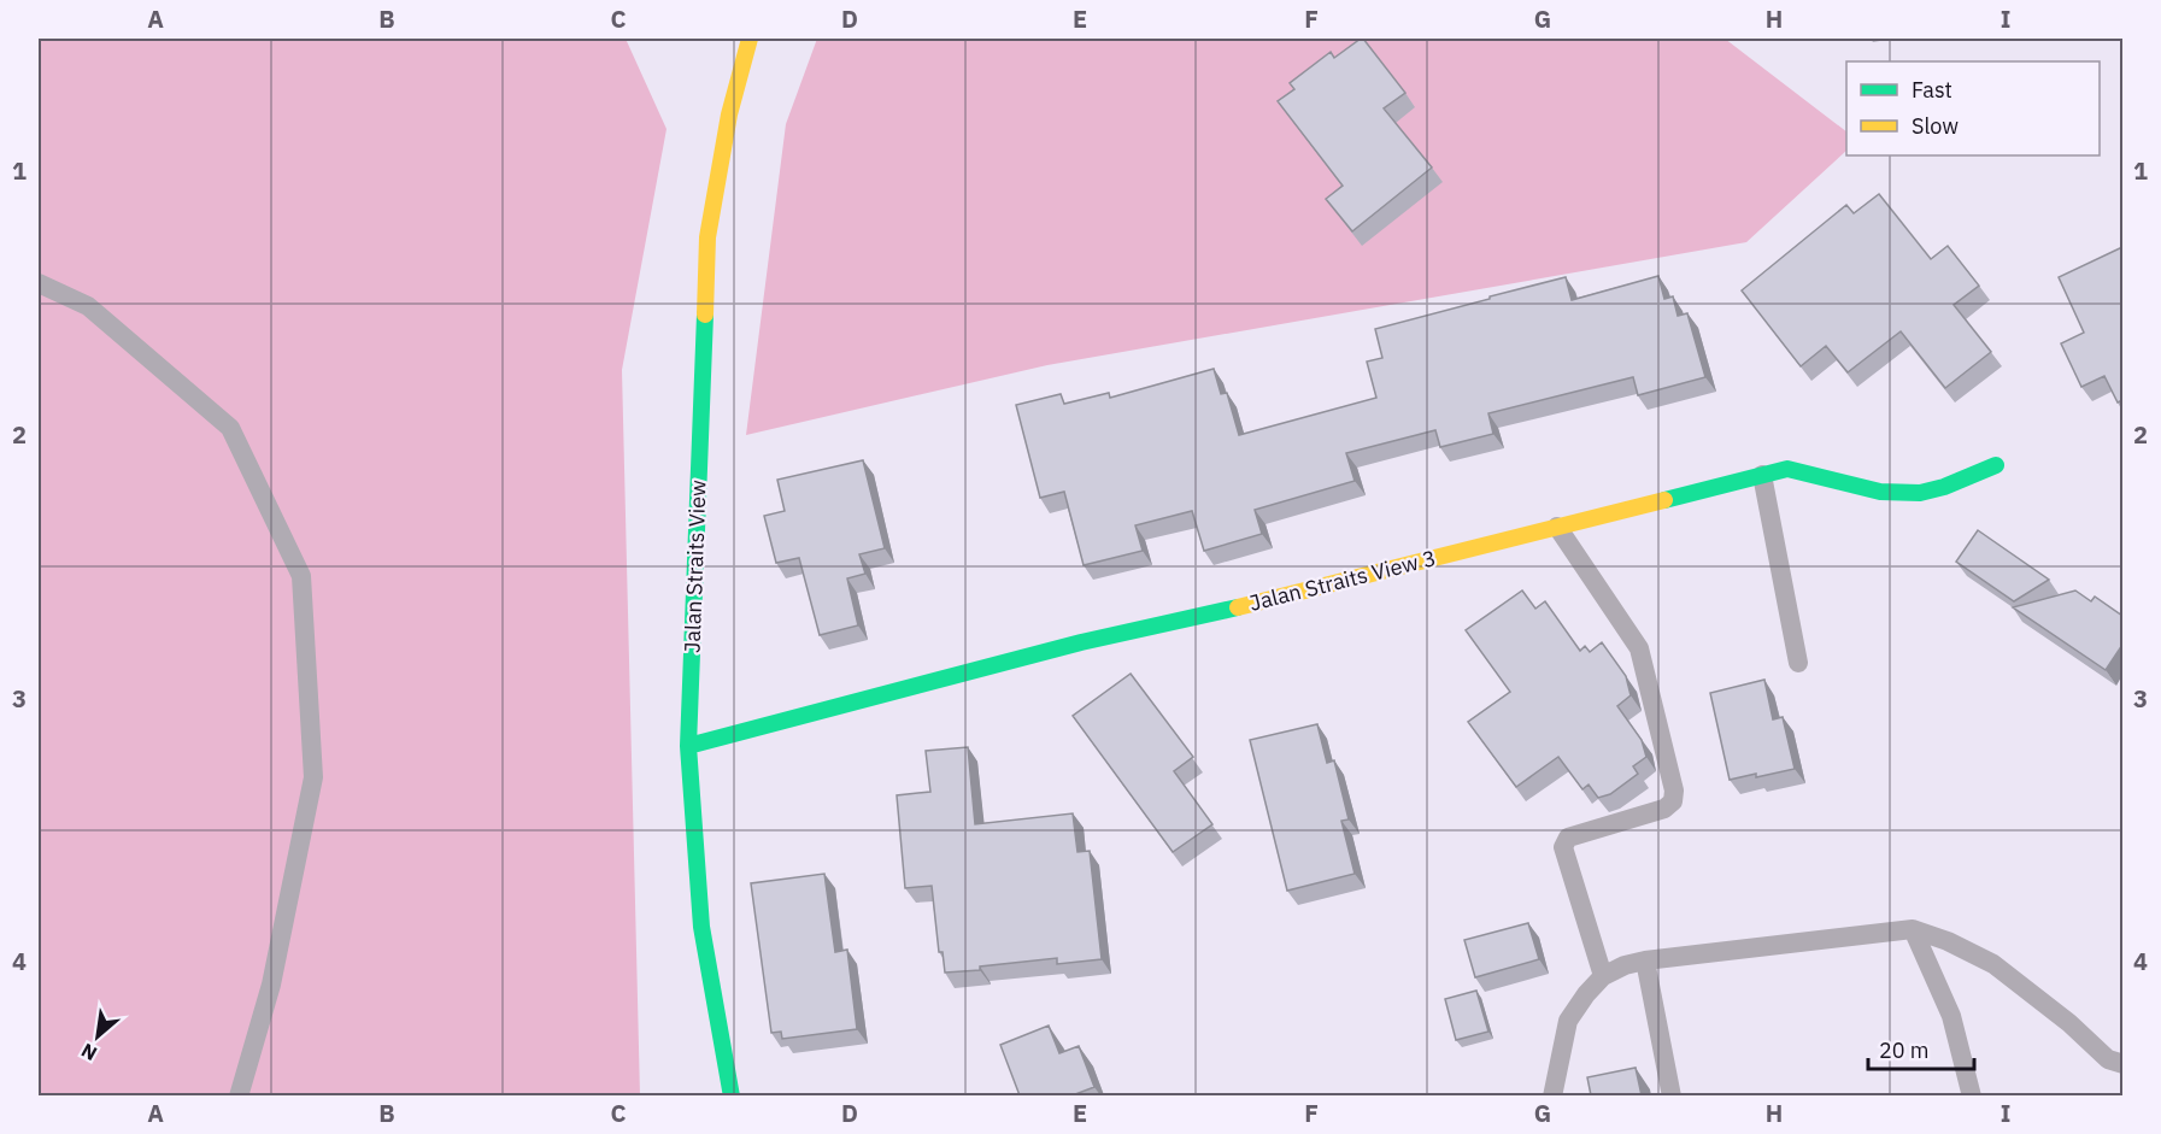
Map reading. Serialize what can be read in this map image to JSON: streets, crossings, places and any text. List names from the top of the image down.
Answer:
{
  "streets": {
    "street": ["Jalan Straits View", "Jalan Straits View 3"]
  },
  "crossings": [
    ["Jalan Straits View", "Jalan Straits View 3"]
  ],
  "legend": ["Fast", "Slow"],
  "scale_bar": "20 m",
  "north": "bottom left",
  "grid": {
    "columns": [
      "A",
      "B",
      "C",
      "D",
      "E",
      "F",
      "G",
      "H",
      "I"
    ],
    "rows": [
      "1",
      "2",
      "3",
      "4"
    ]
  }
}
